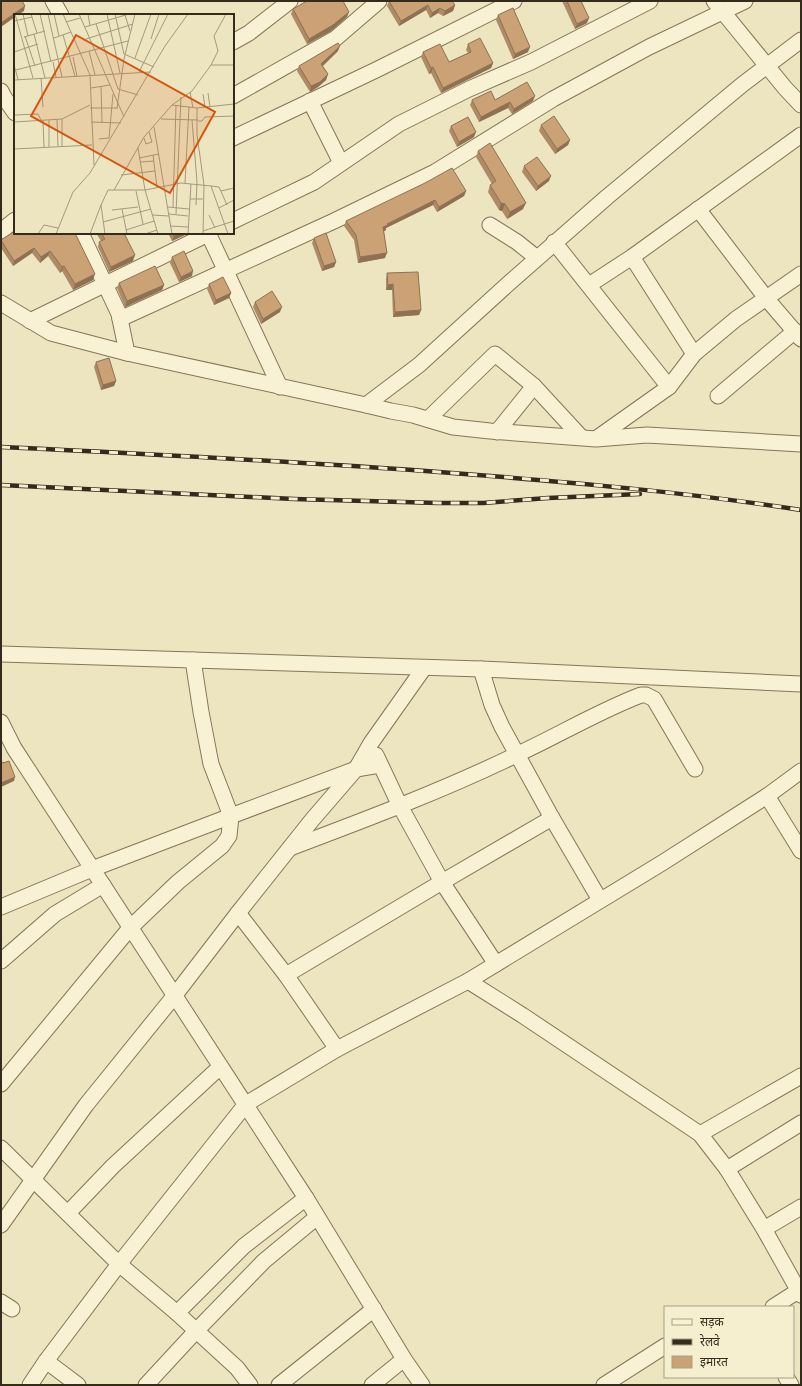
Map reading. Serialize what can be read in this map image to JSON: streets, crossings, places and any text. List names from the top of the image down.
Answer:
{
  "legend": ["सड़क", "रेलवे", "इमारत"]
}
